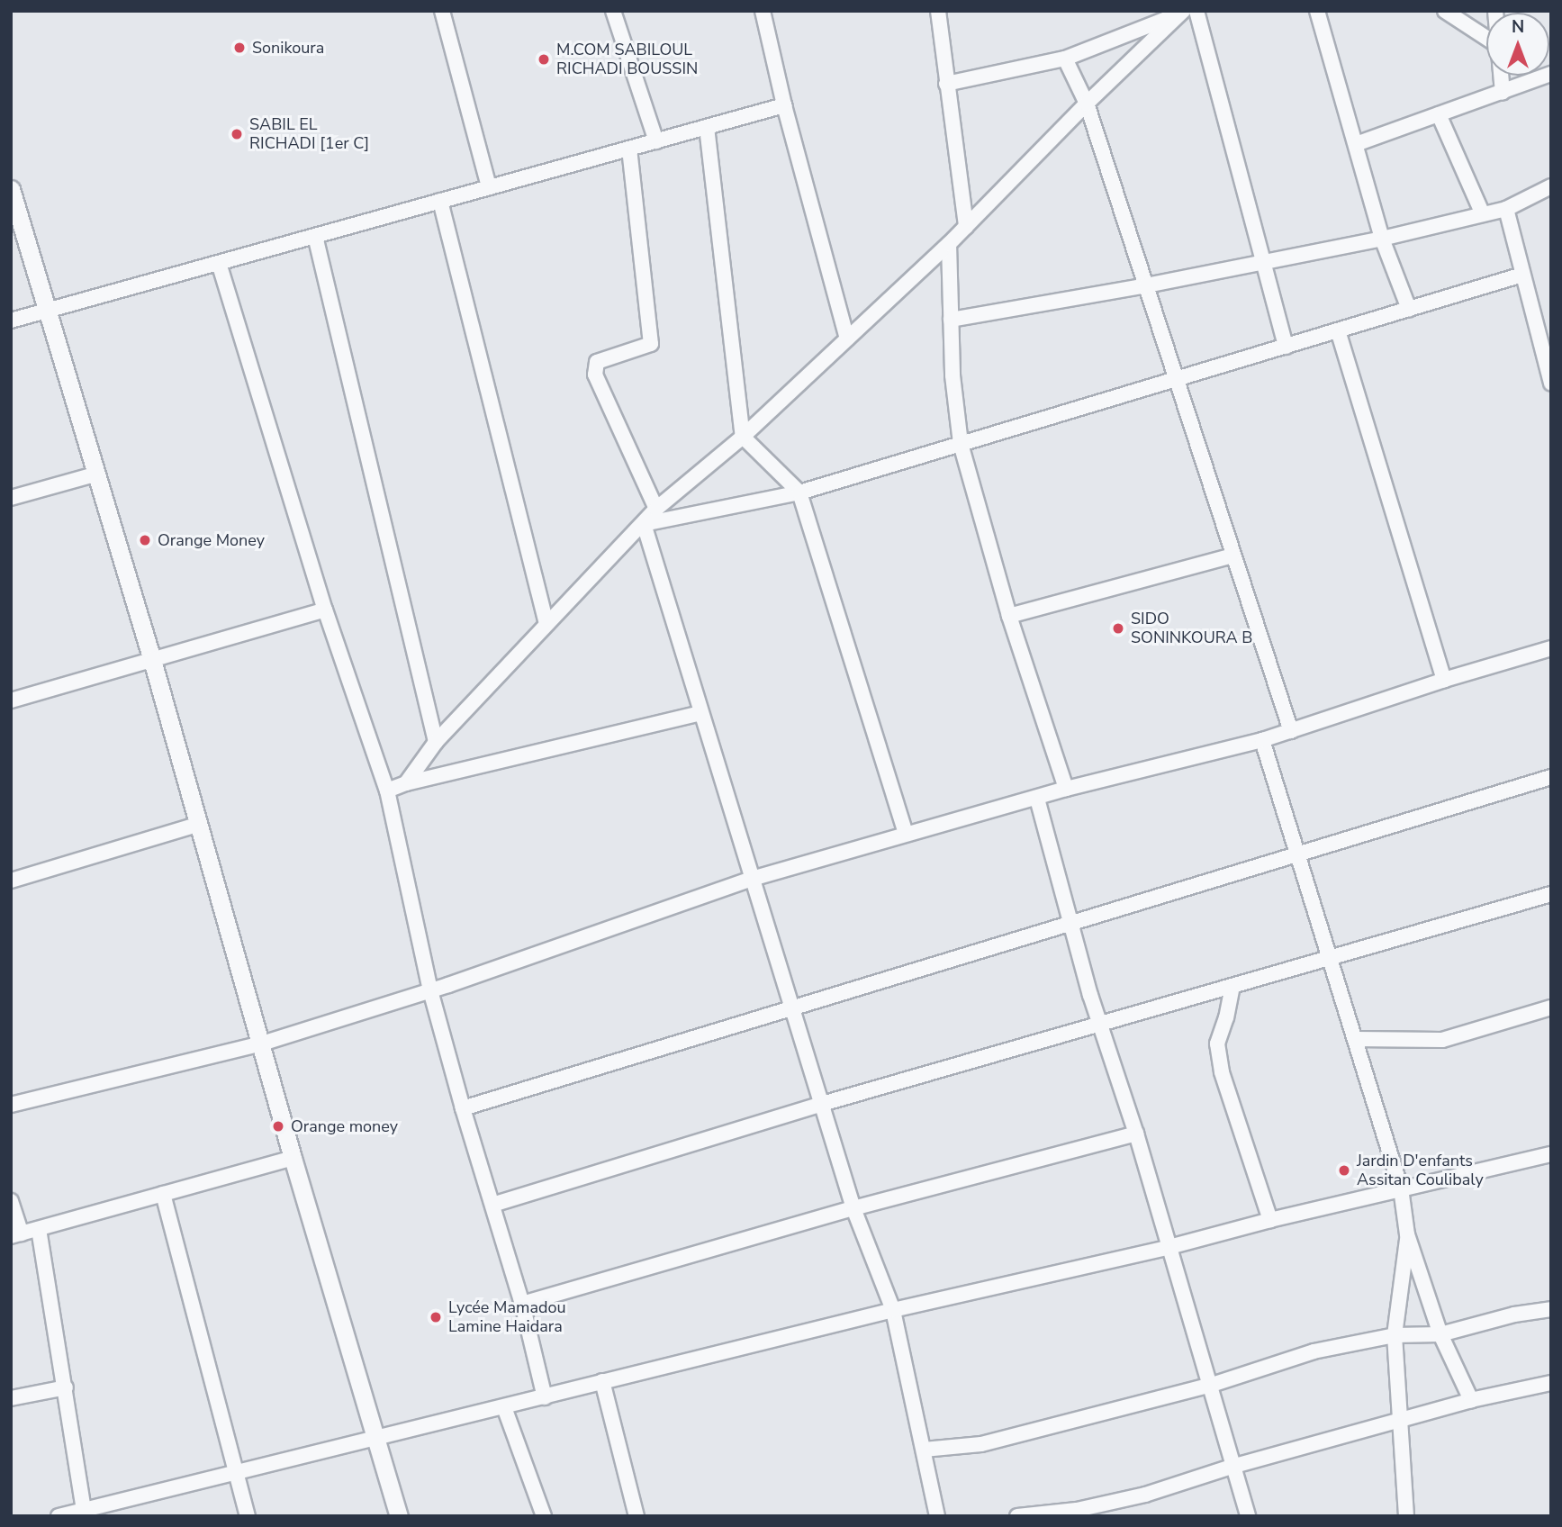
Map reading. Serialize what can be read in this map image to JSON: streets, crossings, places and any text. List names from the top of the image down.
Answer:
{
  "places": [
    "Sonikoura",
    "M.COM SABILOUL RICHADI BOUSSIN",
    "SABIL EL RICHADI [1er C]",
    "Orange Money",
    "SIDO SONINKOURA B",
    "Orange money",
    "Jardin D'enfants Assitan Coulibaly",
    "Lycée Mamadou Lamine Haidara"
  ],
  "north": "top"
}
